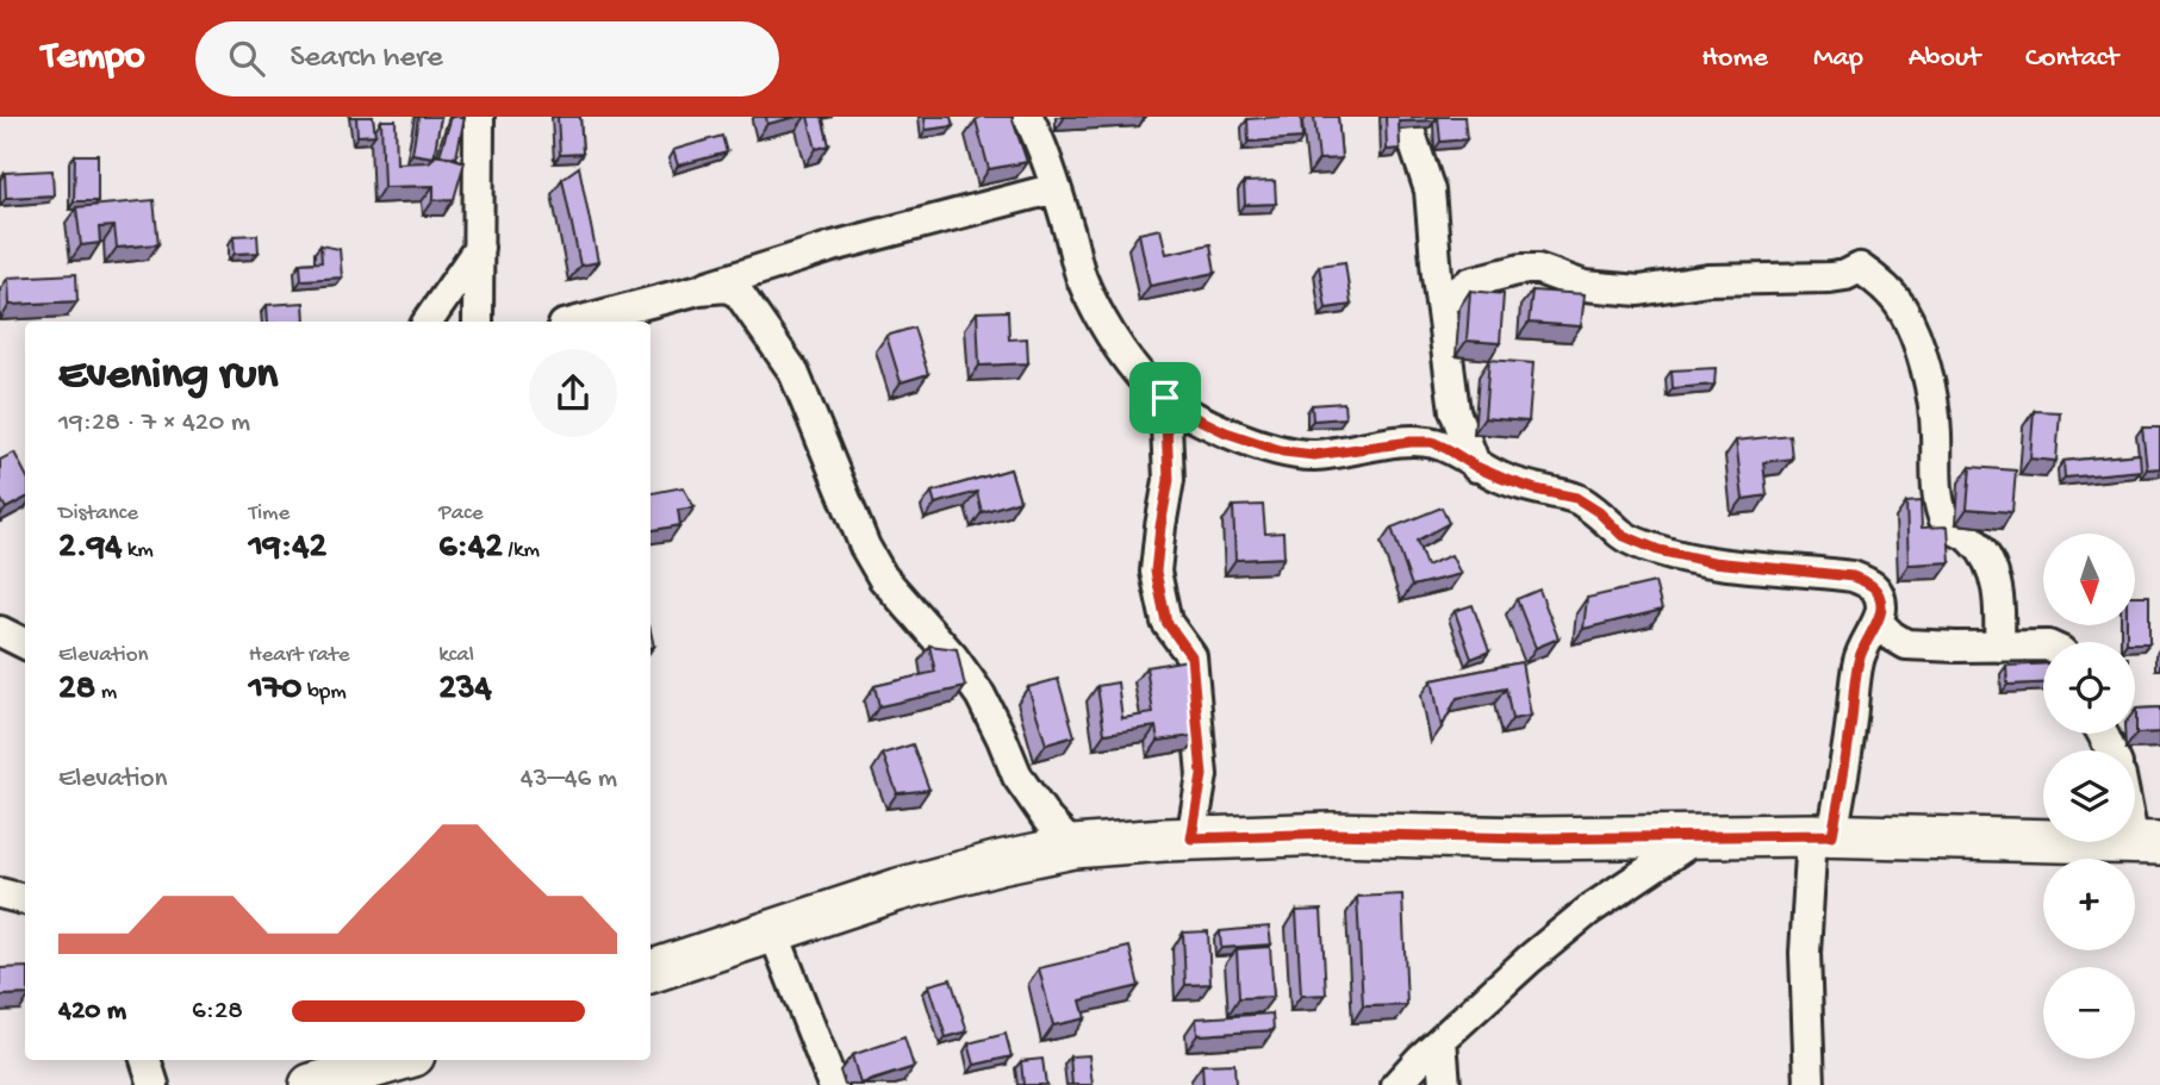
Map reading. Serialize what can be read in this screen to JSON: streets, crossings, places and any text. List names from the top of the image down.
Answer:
{
  "north": "bottom",
  "page": {
    "header": "Tempo",
    "search": "Search here",
    "nav": [
      "Home",
      "Map",
      "About",
      "Contact"
    ],
    "heading": ["Evening run", "19:28 · 7 × 420 m"],
    "stats": [
      ["Distance", "2.94 km"],
      ["Time", "19:42"],
      ["Pace", "6:42 /km"],
      ["Elevation", "28 m"],
      ["Heart rate", "170 bpm"],
      ["kcal", "234"]
    ],
    "map_buttons": ["+", "−"],
    "chart": ["Elevation", "43–46 m"],
    "list": [
      {
        "name": "420 m",
        "note": "6:28"
      }
    ]
  }
}
